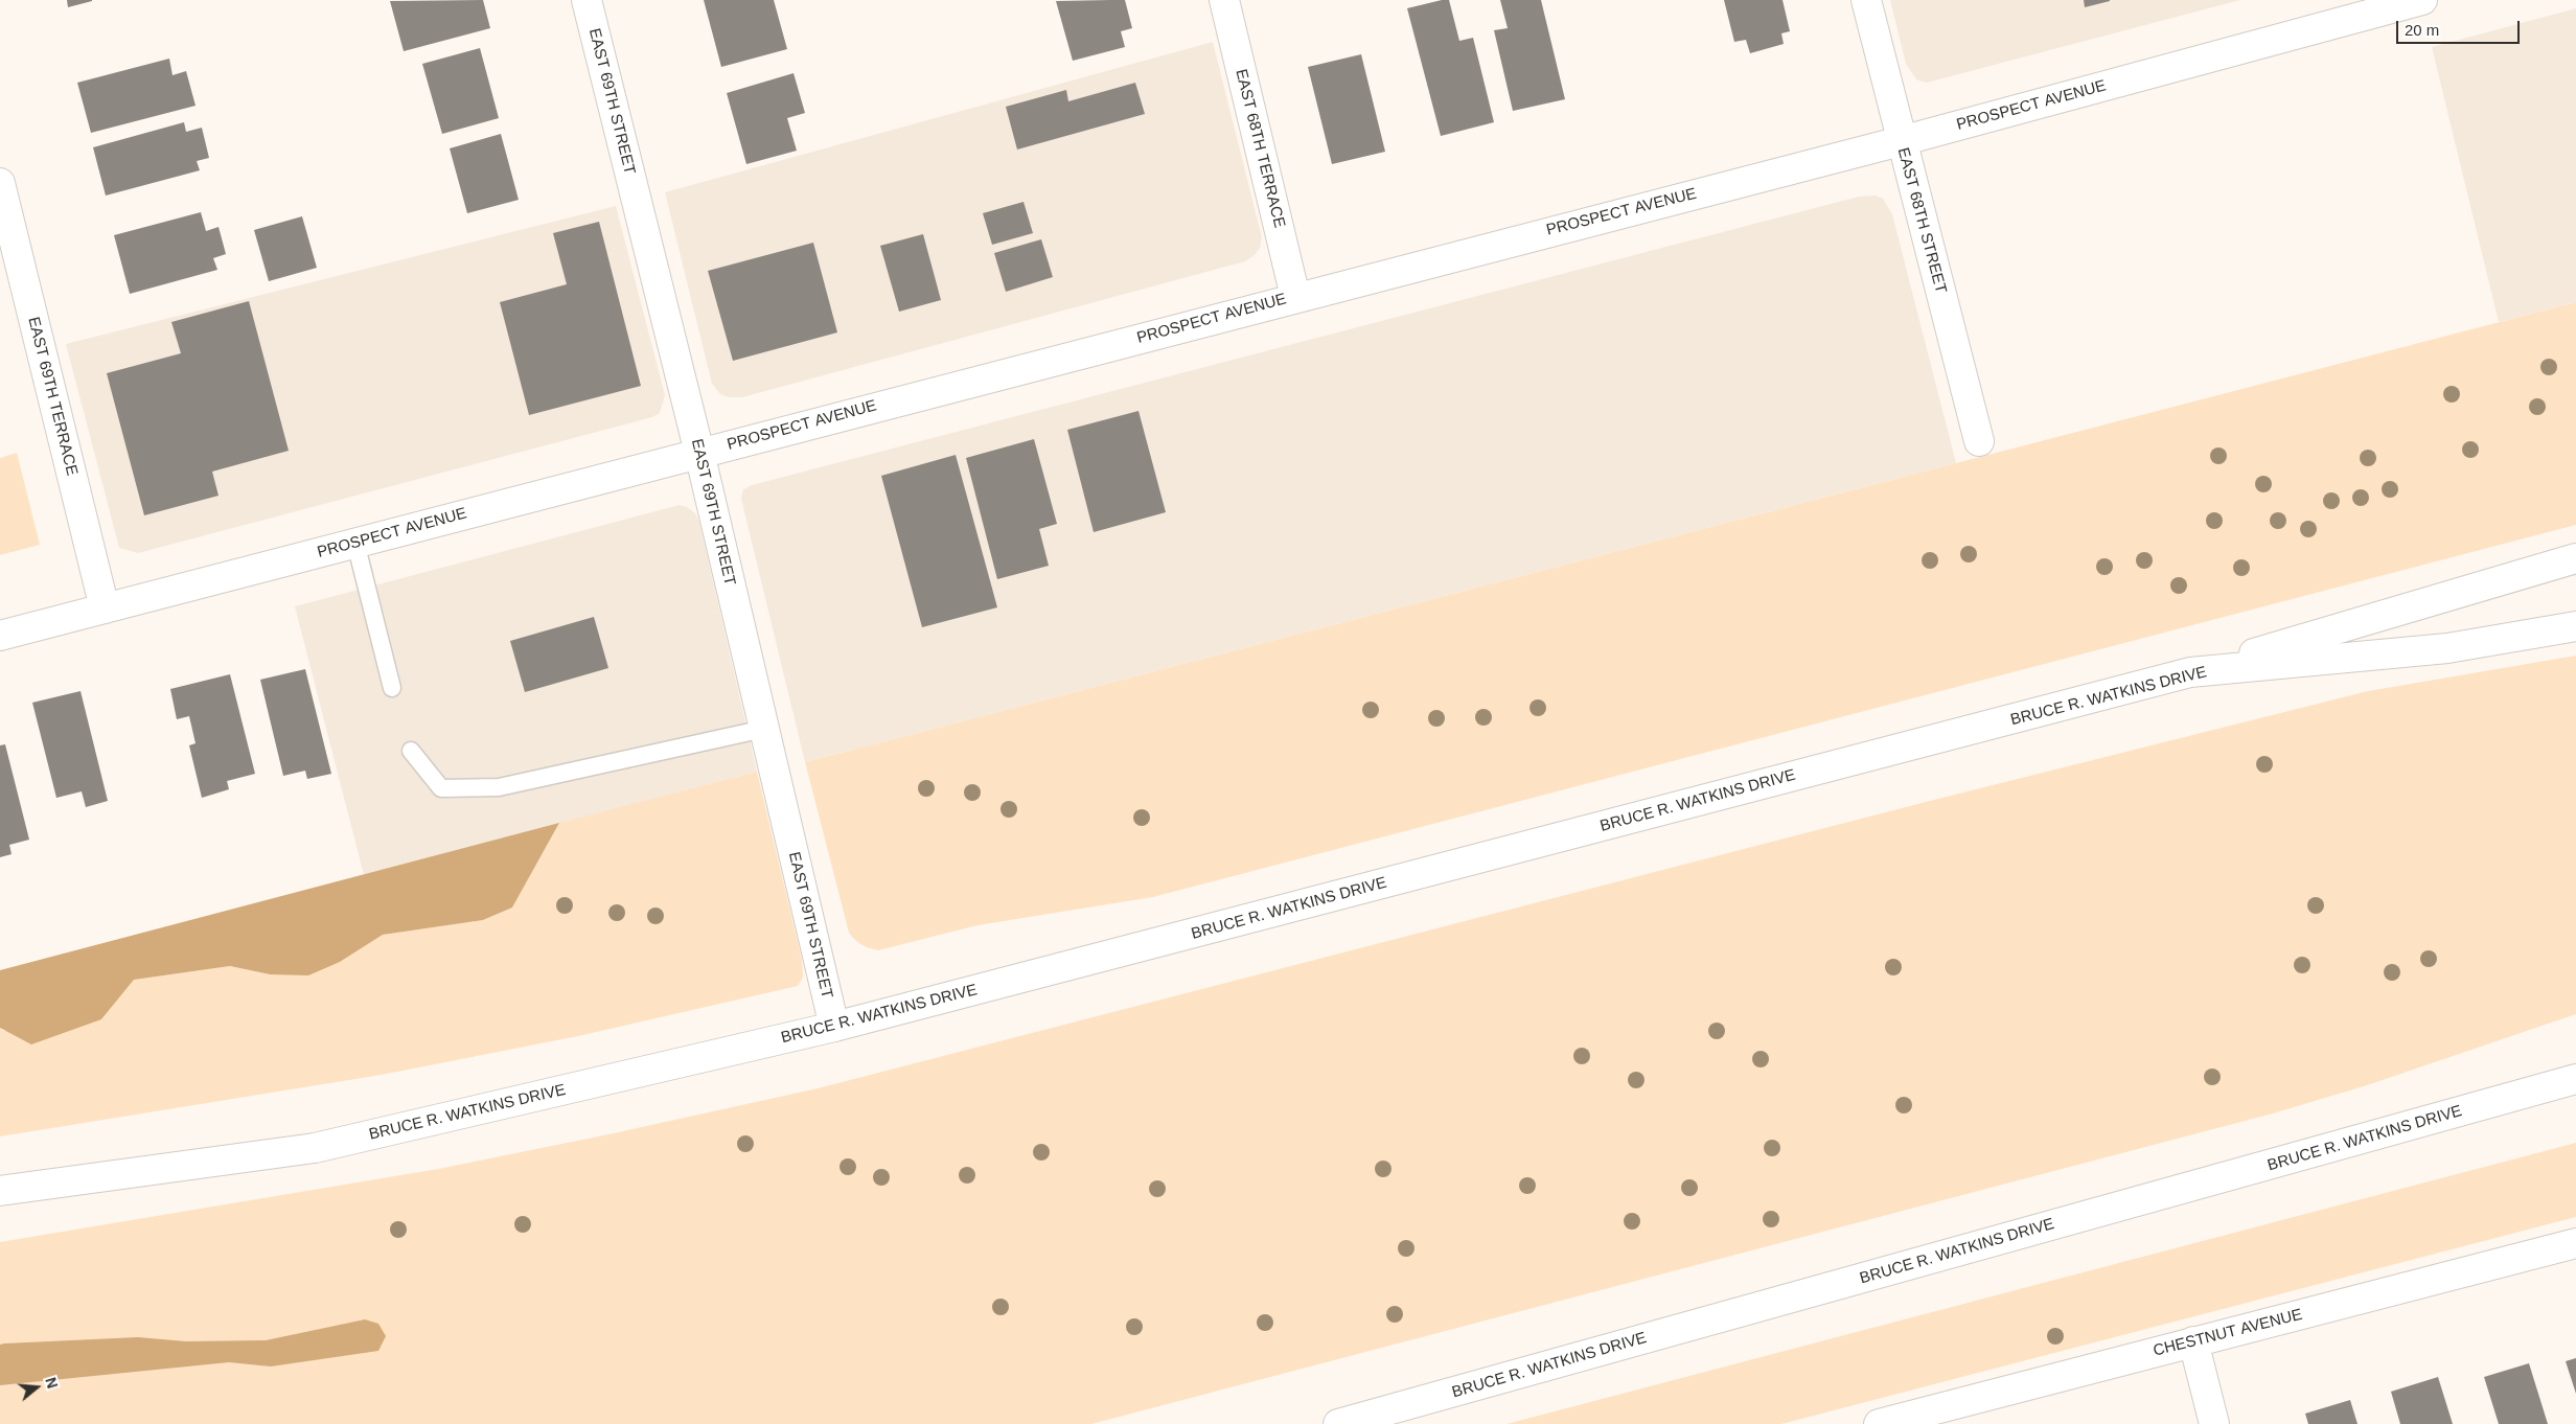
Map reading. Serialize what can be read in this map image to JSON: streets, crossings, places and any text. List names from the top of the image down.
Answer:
{
  "streets": {
    "main road": [
      "EAST 69TH STREET",
      "PROSPECT AVENUE",
      "EAST 68TH TERRACE",
      "EAST 68TH STREET",
      "EAST 69TH TERRACE",
      "BRUCE R. WATKINS DRIVE",
      "CHESTNUT AVENUE"
    ]
  },
  "crossings": [
    ["EAST 69TH STREET", "PROSPECT AVENUE"],
    ["EAST 69TH STREET", "BRUCE R. WATKINS DRIVE"],
    ["PROSPECT AVENUE", "EAST 68TH TERRACE"],
    ["PROSPECT AVENUE", "EAST 68TH STREET"],
    ["PROSPECT AVENUE", "EAST 69TH TERRACE"]
  ],
  "scale_bar": "20 m",
  "north": "right"
}
